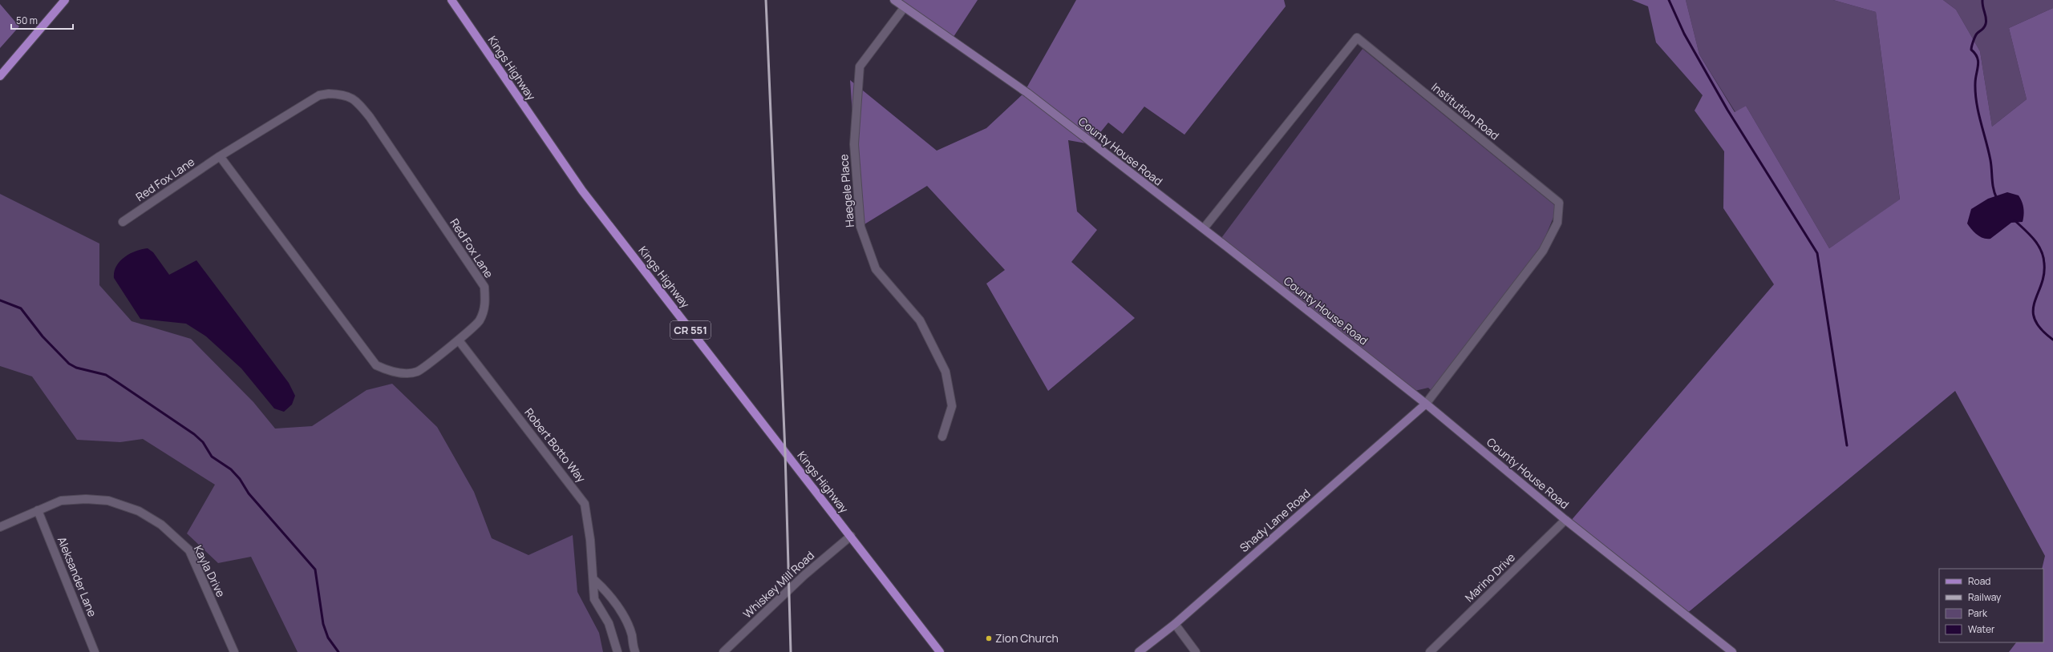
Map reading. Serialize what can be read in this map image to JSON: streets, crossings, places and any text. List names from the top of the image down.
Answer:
{
  "streets": {
    "main road": ["Kings Highway", "CR 551"],
    "street": [
      "Institution Road",
      "County House Road",
      "Red Fox Lane",
      "Haegele Place",
      "Robert Botto Way",
      "Shady Lane Road",
      "Kayla Drive",
      "Aleksander Lane",
      "Marino Drive",
      "Whiskey Mill Road"
    ]
  },
  "crossings": [
    ["Kings Highway", "Whiskey Mill Road"],
    ["Institution Road", "County House Road"],
    ["Institution Road", "Shady Lane Road"],
    ["County House Road", "Haegele Place"],
    ["County House Road", "Shady Lane Road"],
    ["County House Road", "Marino Drive"],
    ["Red Fox Lane", "Robert Botto Way"],
    ["Kayla Drive", "Aleksander Lane"]
  ],
  "places": ["Zion Church"],
  "legend": [
    "Road",
    "Railway",
    "Park",
    "Water"
  ],
  "scale_bar": "50 m"
}
